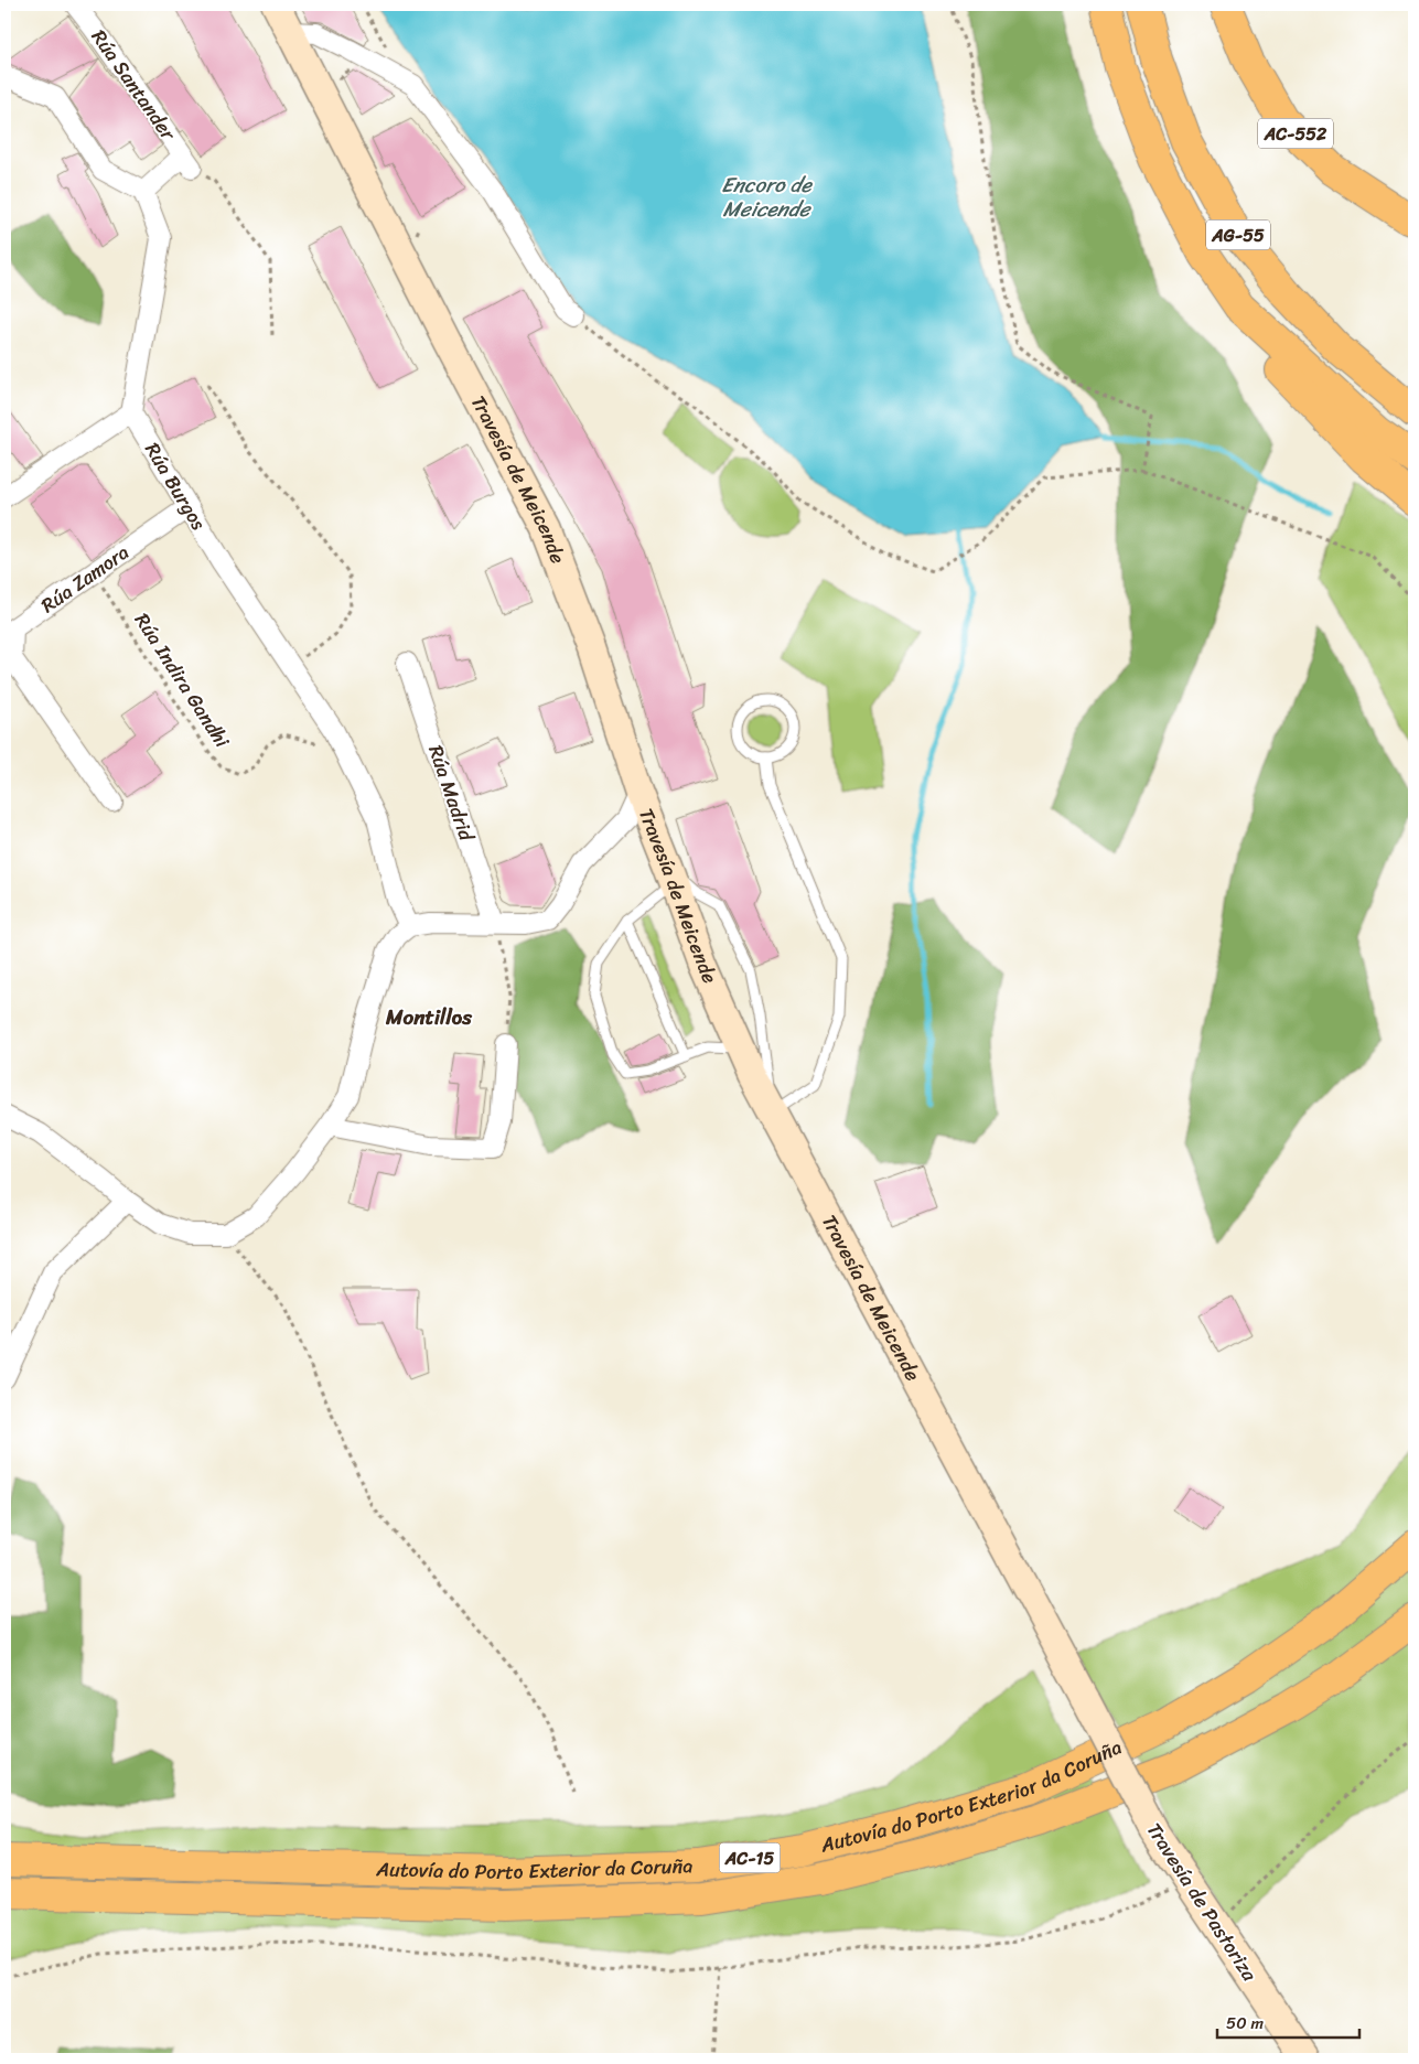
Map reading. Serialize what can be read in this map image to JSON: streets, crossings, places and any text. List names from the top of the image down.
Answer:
{
  "streets": {
    "main road": [
      "AC-552",
      "AG-55",
      "Travesía de Meicende",
      "Autovía do Porto Exterior da Coruña",
      "AC-15",
      "Travesía de Pastoriza"
    ],
    "street": [
      "Rúa Santander",
      "Rúa Burgos",
      "Rúa Zamora",
      "Rúa Madrid"
    ],
    "path": ["Rúa Indira Gandhi"]
  },
  "crossings": [
    ["Travesía de Meicende", "Travesía de Pastoriza"],
    ["Rúa Burgos", "Rúa Zamora"],
    ["Rúa Burgos", "Rúa Indira Gandhi"],
    ["Rúa Zamora", "Rúa Indira Gandhi"]
  ],
  "districts": ["Montillos"],
  "water": ["Encoro de Meicende"],
  "scale_bar": "50 m"
}
